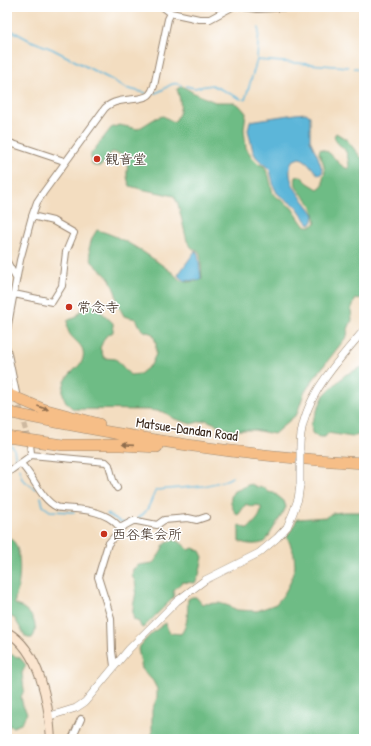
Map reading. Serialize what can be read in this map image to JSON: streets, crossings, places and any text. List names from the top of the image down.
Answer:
{
  "streets": {
    "highway": ["Matsue-Dandan Road"]
  },
  "places": ["観音堂", "常念寺", "西谷集会所"]
}
